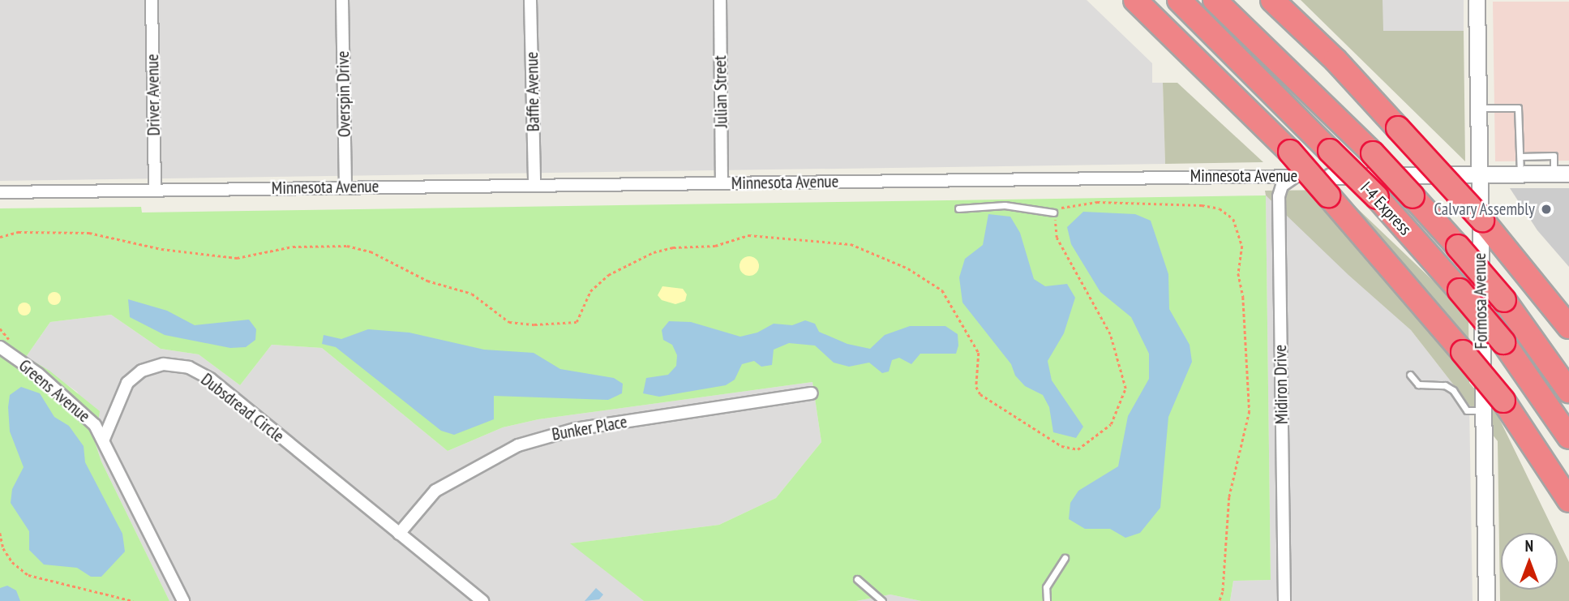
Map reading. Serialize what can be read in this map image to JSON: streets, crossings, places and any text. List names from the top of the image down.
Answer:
{
  "streets": {
    "highway": ["I-4 Express"],
    "street": [
      "Baffie Avenue",
      "Julian Street",
      "Overspin Drive",
      "Driver Avenue",
      "Minnesota Avenue",
      "Formosa Avenue",
      "Midiron Drive",
      "Greens Avenue",
      "Dubsdread Circle",
      "Bunker Place"
    ]
  },
  "crossings": [
    ["Baffie Avenue", "Minnesota Avenue"],
    ["Julian Street", "Minnesota Avenue"],
    ["Overspin Drive", "Minnesota Avenue"],
    ["Driver Avenue", "Minnesota Avenue"],
    ["Minnesota Avenue", "Formosa Avenue"],
    ["Minnesota Avenue", "Midiron Drive"],
    ["Greens Avenue", "Dubsdread Circle"],
    ["Dubsdread Circle", "Bunker Place"]
  ],
  "places": ["Calvary Assembly"],
  "north": "top"
}
